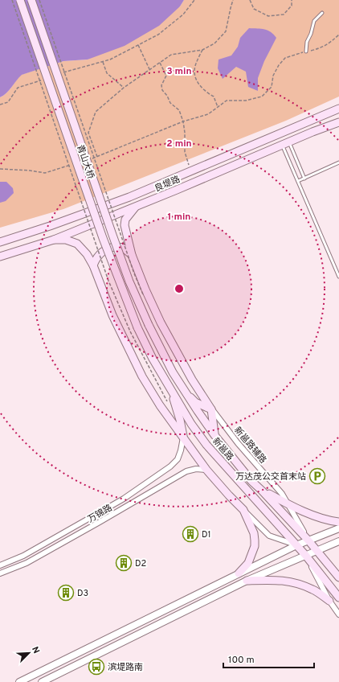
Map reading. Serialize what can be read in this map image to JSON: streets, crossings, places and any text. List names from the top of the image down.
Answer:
{
  "streets": {
    "main road": ["青山大桥", "良堤路", "新邕路"],
    "street": ["新邕路辅路", "万锦路"]
  },
  "crossings": [
    ["青山大桥", "新邕路"],
    ["新邕路辅路", "新邕路"]
  ],
  "places": {
    "parking": ["万达茂公交首末站"],
    "building": ["D1", "D2", "D3"],
    "bus stop": ["滨堤路南"]
  },
  "scale_bar": "100 m",
  "north": "top right",
  "rings": ["3 min", "2 min", "1 min"]
}
